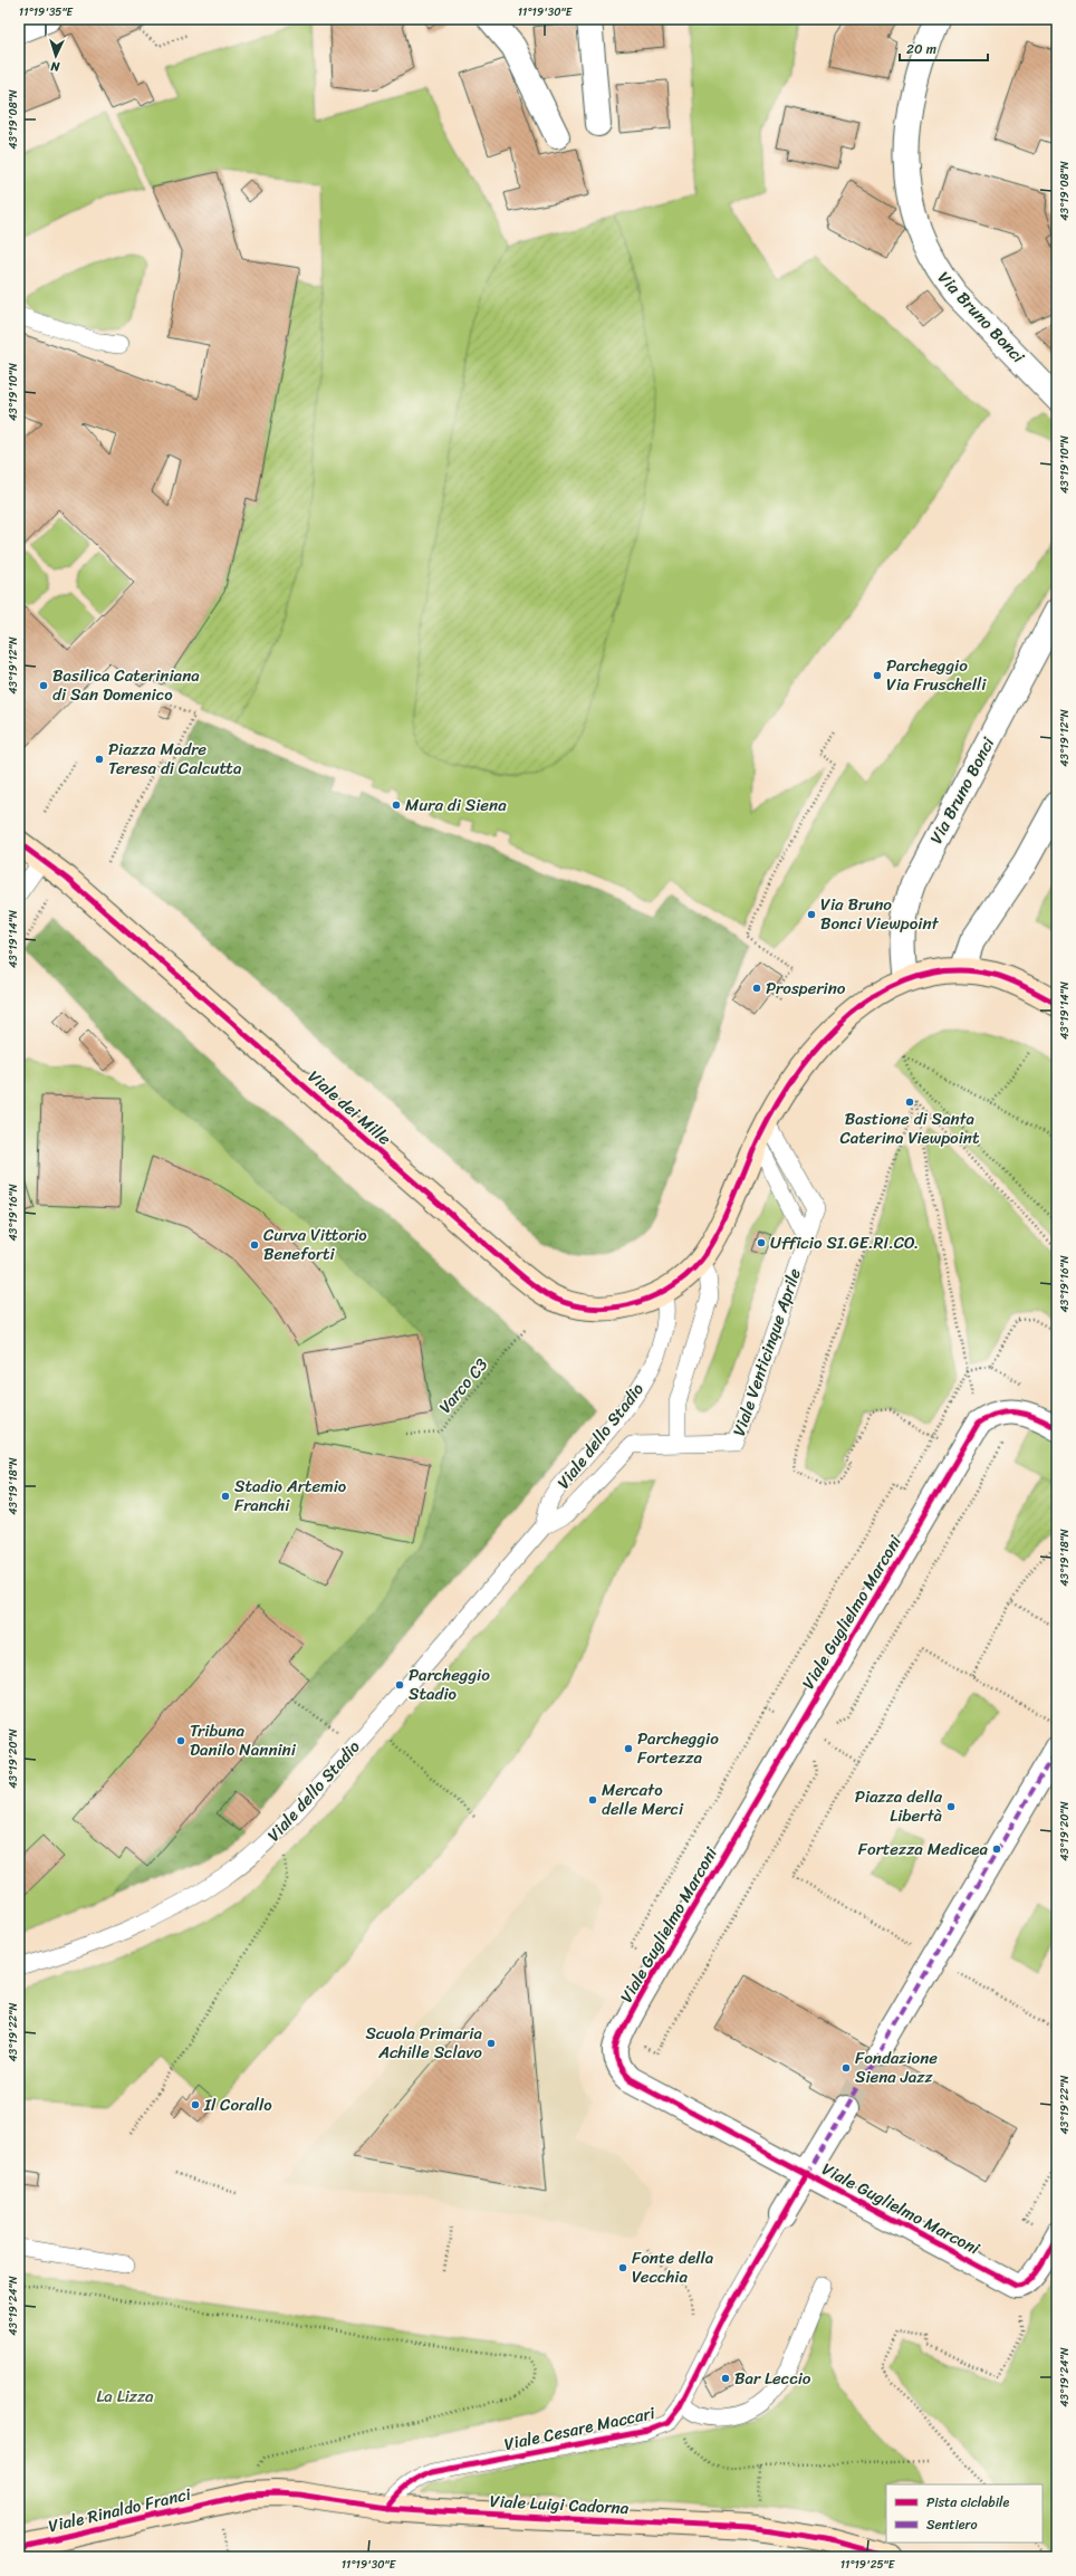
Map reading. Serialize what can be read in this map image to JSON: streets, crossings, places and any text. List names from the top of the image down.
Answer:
{
  "streets": {
    "street": [
      "Via Bruno Bonci",
      "Viale dei Mille",
      "Viale Guglielmo Marconi",
      "Viale Cesare Maccari",
      "Viale Luigi Cadorna",
      "Viale Rinaldo Franci"
    ],
    "lane": ["Viale Venticinque Aprile", "Viale dello Stadio"],
    "path": ["Varco C3"]
  },
  "crossings": [
    ["Viale dei Mille", "Viale dello Stadio"],
    ["Viale Venticinque Aprile", "Viale dello Stadio"],
    ["Viale Guglielmo Marconi", "Viale Cesare Maccari"],
    ["Viale Cesare Maccari", "Viale Luigi Cadorna"],
    ["Viale Luigi Cadorna", "Viale Rinaldo Franci"]
  ],
  "parks": ["La Lizza"],
  "places": [
    "Parcheggio Via Fruschelli",
    "Basilica Cateriniana di San Domenico",
    "Piazza Madre Teresa di Calcutta",
    "Mura di Siena",
    "Via Bruno Bonci Viewpoint",
    "Prosperino",
    "Bastione di Santa Caterina Viewpoint",
    "Ufficio SI.GE.RI.CO.",
    "Curva Vittorio Beneforti",
    "Stadio Artemio Franchi",
    "Parcheggio Stadio",
    "Tribuna Danilo Nannini",
    "Parcheggio Fortezza",
    "Mercato delle Merci",
    "Piazza della Libertà",
    "Fortezza Medicea",
    "Scuola Primaria Achille Sclavo",
    "Fondazione Siena Jazz",
    "Il Corallo",
    "Fonte della Vecchia",
    "Bar Leccio"
  ],
  "legend": ["Pista ciclabile", "Sentiero"],
  "scale_bar": "20 m",
  "north": "bottom",
  "coordinates": [
    "11°19'35\"E",
    "11°19'30\"E",
    "43°19'08\"N",
    "43°19'10\"N",
    "43°19'12\"N",
    "43°19'14\"N",
    "43°19'16\"N",
    "43°19'18\"N",
    "43°19'20\"N",
    "43°19'22\"N",
    "43°19'24\"N",
    "11°19'25\"E"
  ]
}
